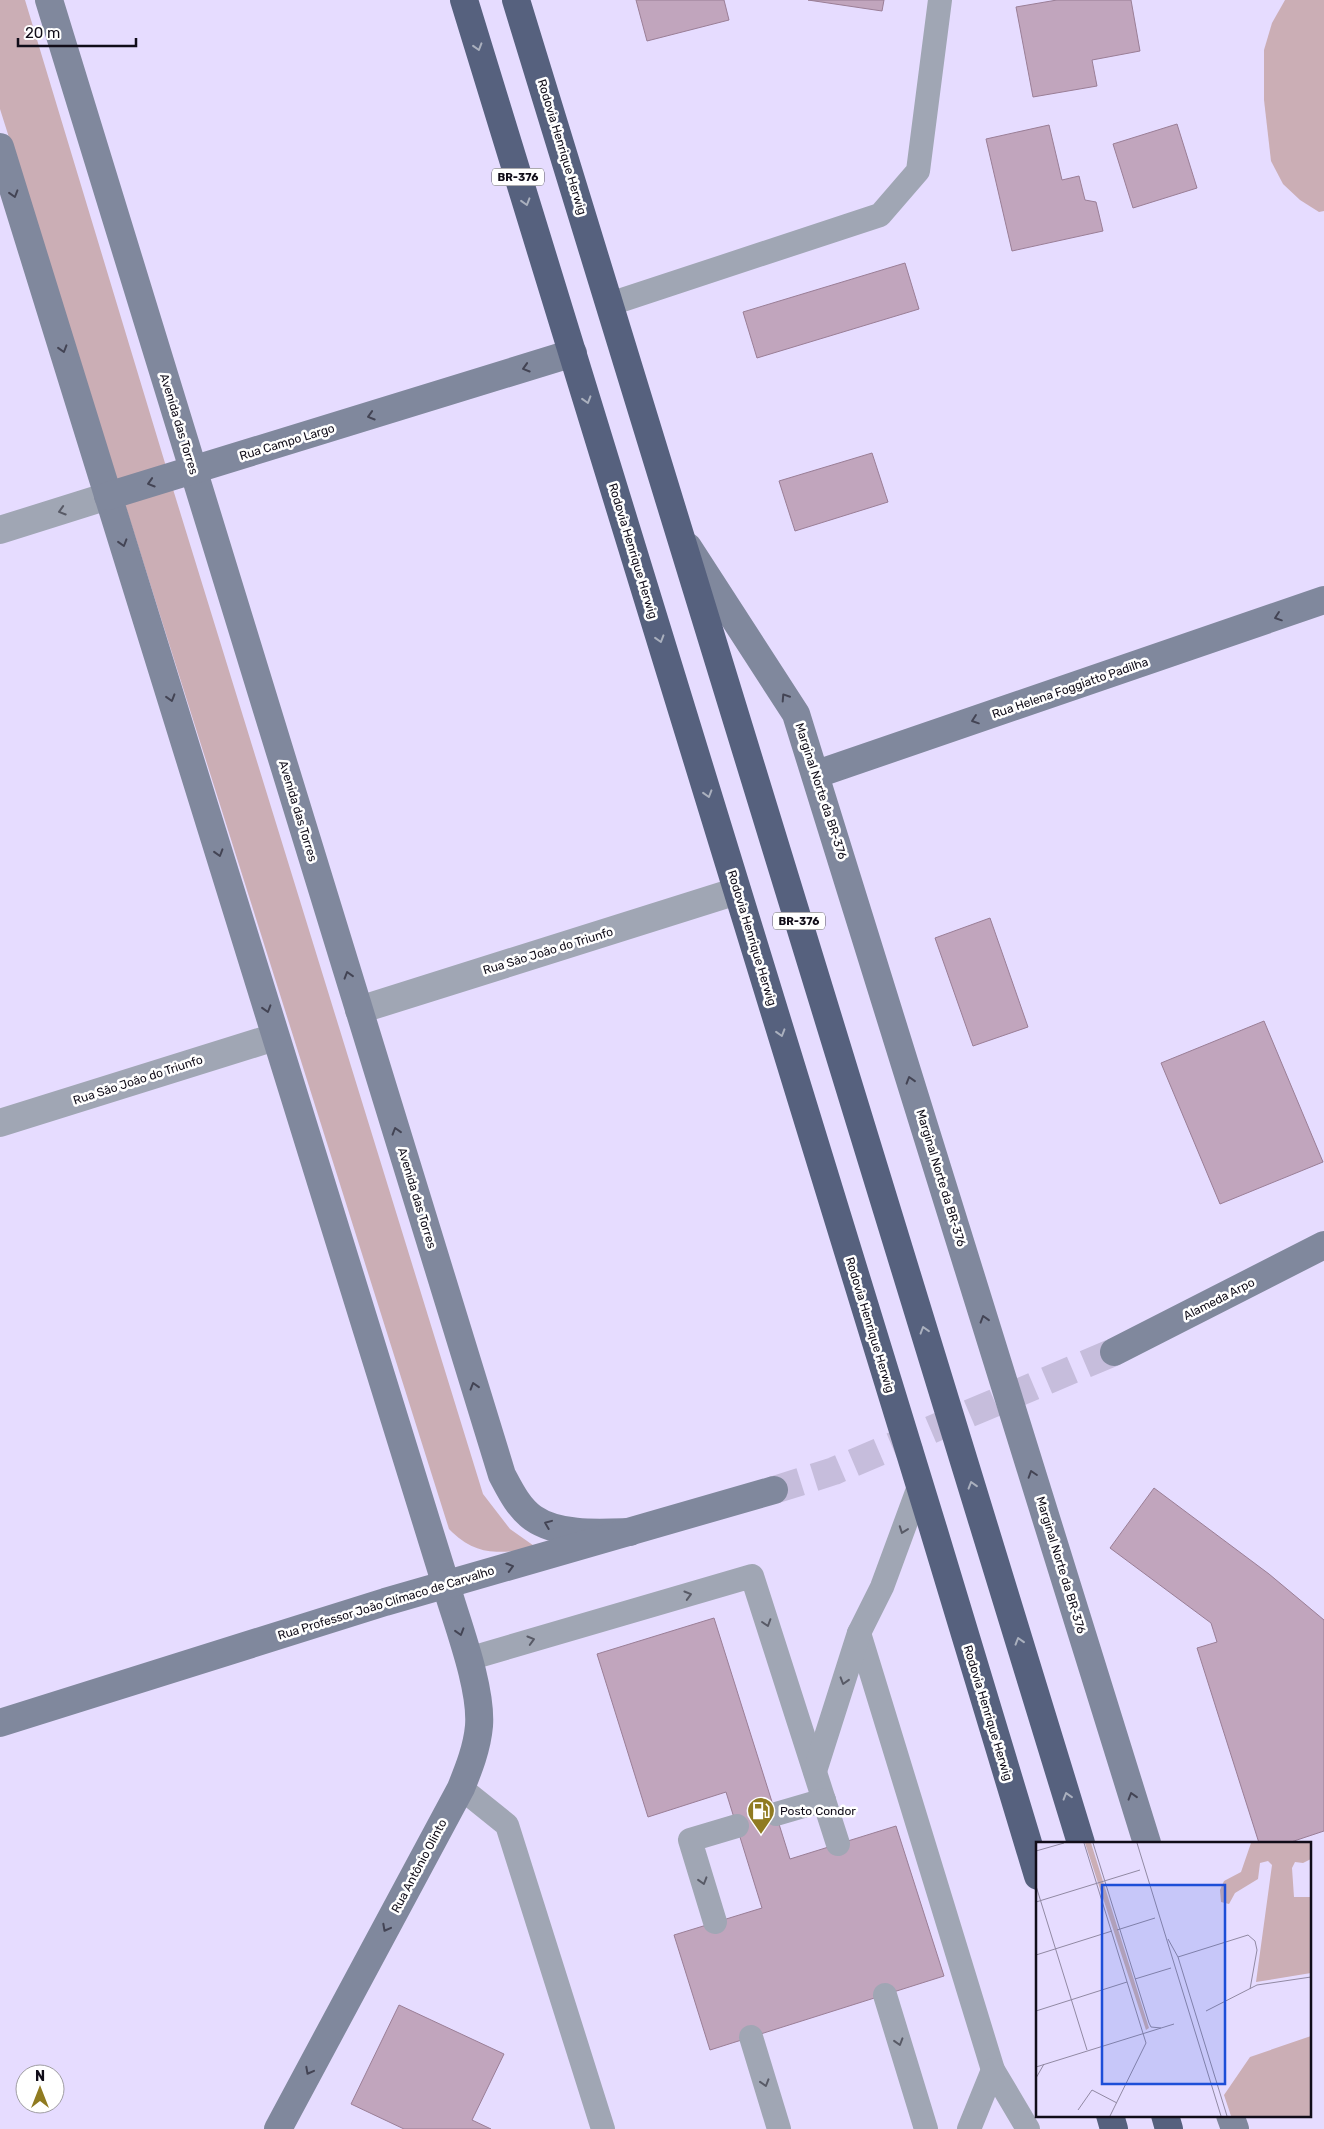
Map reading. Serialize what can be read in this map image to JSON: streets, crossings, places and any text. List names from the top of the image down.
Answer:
{
  "streets": {
    "highway": ["Rodovia Henrique Herwig", "BR-376"],
    "main road": [
      "Avenida das Torres",
      "Rua Campo Largo",
      "Rua Helena Foggiatto Padilha",
      "Marginal Norte da BR-376",
      "Alameda Arpo",
      "Rua Professor João Clímaco de Carvalho",
      "Rua Antônio Olinto"
    ],
    "street": ["Rua São João do Triunfo"]
  },
  "crossings": [
    ["Rodovia Henrique Herwig", "Rua Campo Largo"],
    ["Rodovia Henrique Herwig", "Marginal Norte da BR-376"],
    ["Rodovia Henrique Herwig", "Rua São João do Triunfo"],
    ["Avenida das Torres", "Rua Campo Largo"],
    ["Avenida das Torres", "Rua São João do Triunfo"],
    ["Avenida das Torres", "Rua Professor João Clímaco de Carvalho"],
    ["Rua Helena Foggiatto Padilha", "Marginal Norte da BR-376"],
    ["Rua Professor João Clímaco de Carvalho", "Rua Antônio Olinto"]
  ],
  "one_way": [
    "Rua Campo Largo",
    "Rua Helena Foggiatto Padilha",
    "Marginal Norte da BR-376",
    "Rua Antônio Olinto"
  ],
  "places": {
    "fuel station": ["Posto Condor"]
  },
  "scale_bar": "20 m",
  "north": "top"
}
